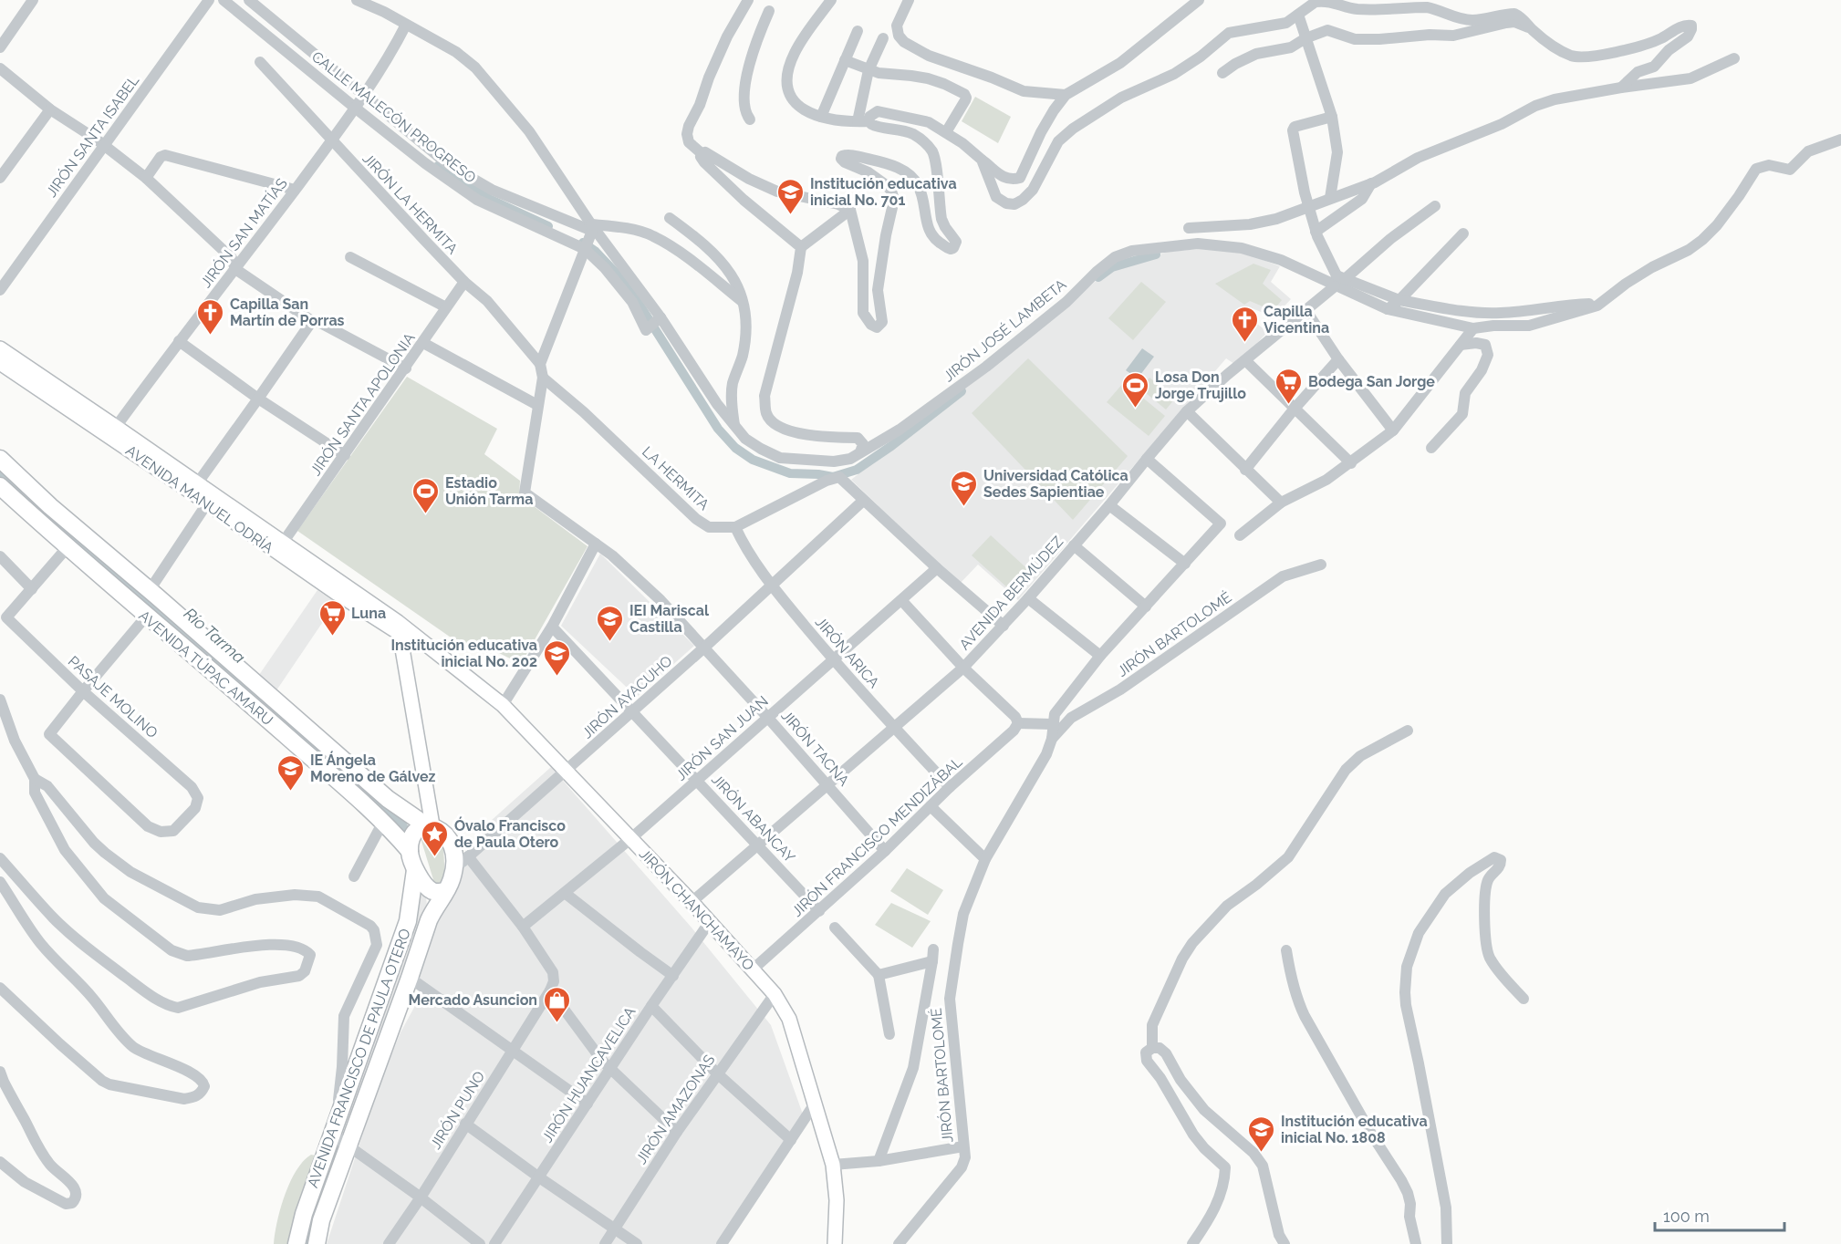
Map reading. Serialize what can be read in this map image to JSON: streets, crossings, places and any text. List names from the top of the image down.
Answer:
{
  "streets": {
    "highway": ["AVENIDA TÚPAC AMARU", "AVENIDA FRANCISCO DE PAULA OTERO"],
    "main road": ["AVENIDA MANUEL ODRÍA", "JIRÓN CHANCHAMAYO"],
    "street": [
      "CALLE MALECÓN PROGRESO",
      "JIRÓN SANTA ISABEL",
      "JIRÓN LA HERMITA",
      "JIRÓN SAN MATÍAS",
      "JIRÓN JOSÉ LAMBETA",
      "JIRÓN SANTA APOLONIA",
      "LA HERMITA",
      "AVENIDA BERMÚDEZ",
      "JIRÓN BARTOLOMÉ",
      "JIRÓN ARICA",
      "PASAJE MOLINO",
      "JIRÓN AYACUHO",
      "JIRÓN SAN JUAN",
      "JIRÓN TACNA",
      "JIRÓN ABANCAY",
      "JIRÓN FRANCISCO MENDIZÁBAL",
      "JIRÓN HUANCAVELICA",
      "JIRÓN AMAZONAS",
      "JIRÓN PUNO"
    ]
  },
  "crossings": [
    ["CALLE MALECÓN PROGRESO", "JIRÓN SAN MATÍAS"],
    ["CALLE MALECÓN PROGRESO", "JIRÓN JOSÉ LAMBETA"],
    ["JIRÓN LA HERMITA", "JIRÓN SAN MATÍAS"],
    ["JIRÓN LA HERMITA", "JIRÓN SANTA APOLONIA"],
    ["JIRÓN SAN MATÍAS", "AVENIDA MANUEL ODRÍA"],
    ["JIRÓN JOSÉ LAMBETA", "AVENIDA BERMÚDEZ"],
    ["JIRÓN SANTA APOLONIA", "AVENIDA MANUEL ODRÍA"],
    ["LA HERMITA", "JIRÓN ARICA"],
    ["LA HERMITA", "JIRÓN AYACUHO"],
    ["AVENIDA MANUEL ODRÍA", "JIRÓN CHANCHAMAYO"],
    ["AVENIDA BERMÚDEZ", "JIRÓN ARICA"],
    ["AVENIDA BERMÚDEZ", "JIRÓN TACNA"],
    ["AVENIDA BERMÚDEZ", "JIRÓN ABANCAY"],
    ["AVENIDA BERMÚDEZ", "JIRÓN CHANCHAMAYO"],
    ["JIRÓN ARICA", "JIRÓN AYACUHO"],
    ["JIRÓN ARICA", "JIRÓN SAN JUAN"],
    ["JIRÓN ARICA", "JIRÓN FRANCISCO MENDIZÁBAL"],
    ["AVENIDA TÚPAC AMARU", "JIRÓN AYACUHO"],
    ["AVENIDA TÚPAC AMARU", "AVENIDA FRANCISCO DE PAULA OTERO"],
    ["JIRÓN AYACUHO", "JIRÓN TACNA"],
    ["JIRÓN AYACUHO", "JIRÓN ABANCAY"],
    ["JIRÓN AYACUHO", "JIRÓN CHANCHAMAYO"],
    ["JIRÓN AYACUHO", "AVENIDA FRANCISCO DE PAULA OTERO"],
    ["JIRÓN SAN JUAN", "JIRÓN TACNA"],
    ["JIRÓN SAN JUAN", "JIRÓN ABANCAY"],
    ["JIRÓN SAN JUAN", "JIRÓN CHANCHAMAYO"],
    ["JIRÓN TACNA", "JIRÓN FRANCISCO MENDIZÁBAL"],
    ["JIRÓN ABANCAY", "JIRÓN FRANCISCO MENDIZÁBAL"],
    ["JIRÓN FRANCISCO MENDIZÁBAL", "JIRÓN CHANCHAMAYO"],
    ["JIRÓN CHANCHAMAYO", "JIRÓN HUANCAVELICA"],
    ["JIRÓN CHANCHAMAYO", "JIRÓN AMAZONAS"]
  ],
  "water": ["Río Tarma"],
  "places": {
    "school or university": [
      "Institución educativa inicial No. 701",
      "Universidad Católica Sedes Sapientiae",
      "IEI Mariscal Castilla",
      "Institución educativa inicial No. 202",
      "IE Ángela Moreno de Gálvez",
      "Institución educativa inicial No. 1808"
    ],
    "church": ["Capilla San Martín de Porras", "Capilla Vicentina"],
    "supermarket": ["Bodega San Jorge", "Luna"],
    "sports": ["Losa Don Jorge Trujillo", "Estadio Unión Tarma"],
    "place": ["Óvalo Francisco de Paula Otero"],
    "shop": ["Mercado Asuncion"]
  },
  "scale_bar": "100 m"
}
